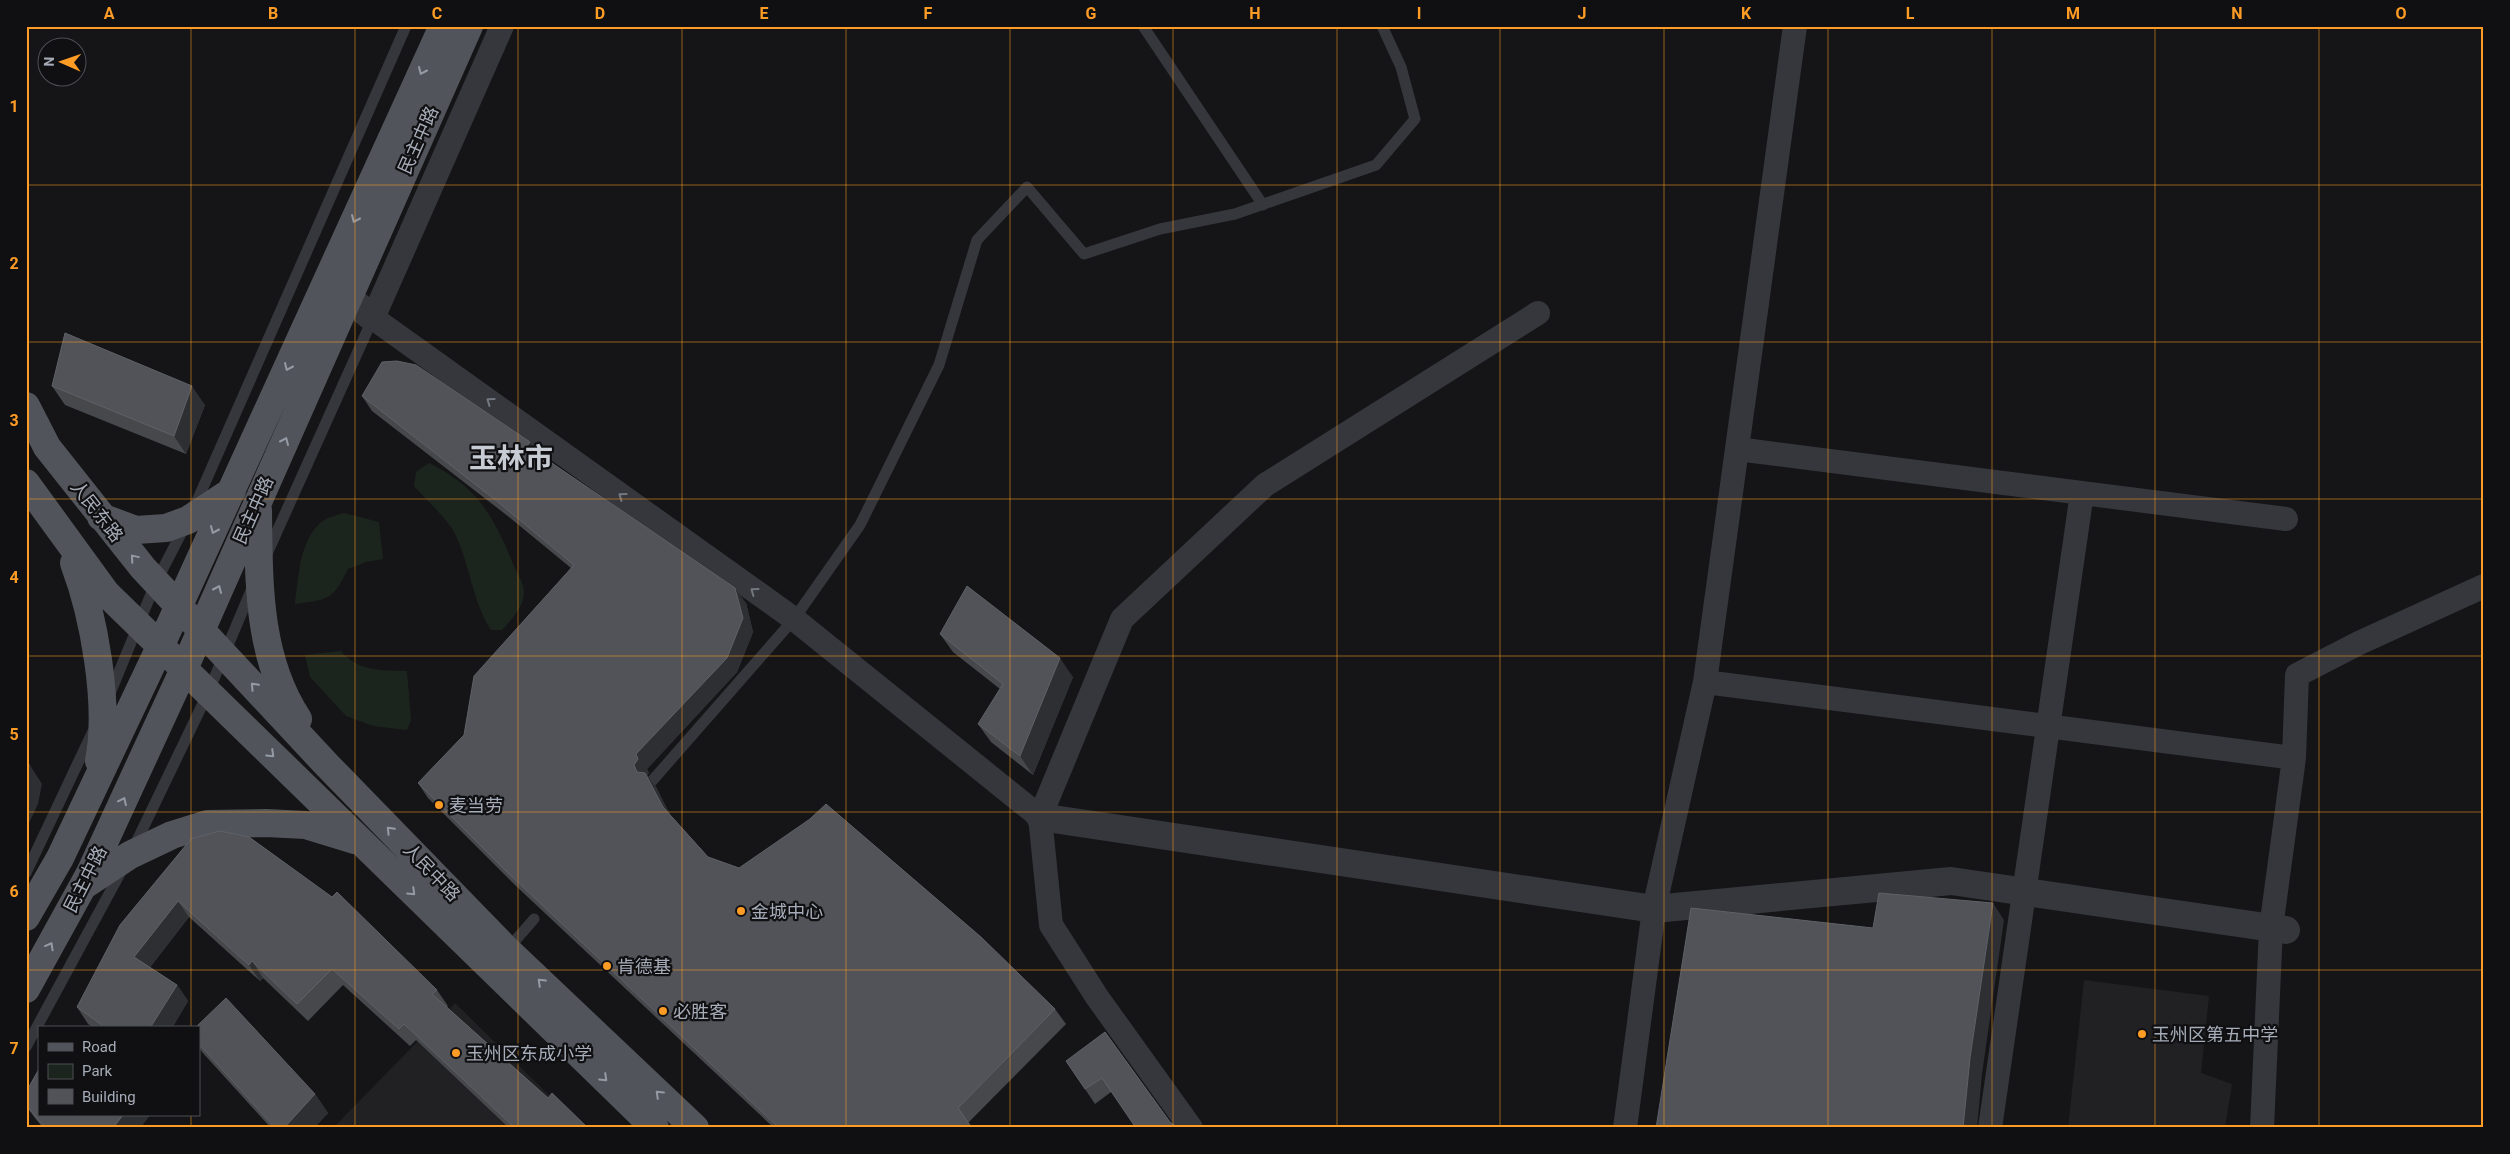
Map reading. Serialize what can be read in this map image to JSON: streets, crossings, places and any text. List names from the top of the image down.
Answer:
{
  "streets": {
    "main road": ["民主中路", "人民东路", "人民中路"]
  },
  "crossings": [
    ["民主中路", "人民东路"],
    ["民主中路", "人民中路"],
    ["人民东路", "人民中路"]
  ],
  "districts": ["玉林市"],
  "places": [
    "麦当劳",
    "金城中心",
    "肯德基",
    "必胜客",
    "玉州区第五中学",
    "玉州区东成小学"
  ],
  "legend": ["Road", "Park", "Building"],
  "north": "left",
  "grid": {
    "columns": [
      "A",
      "B",
      "C",
      "D",
      "E",
      "F",
      "G",
      "H",
      "I",
      "J",
      "K",
      "L",
      "M",
      "N",
      "O"
    ],
    "rows": [
      "1",
      "2",
      "3",
      "4",
      "5",
      "6",
      "7"
    ]
  }
}
